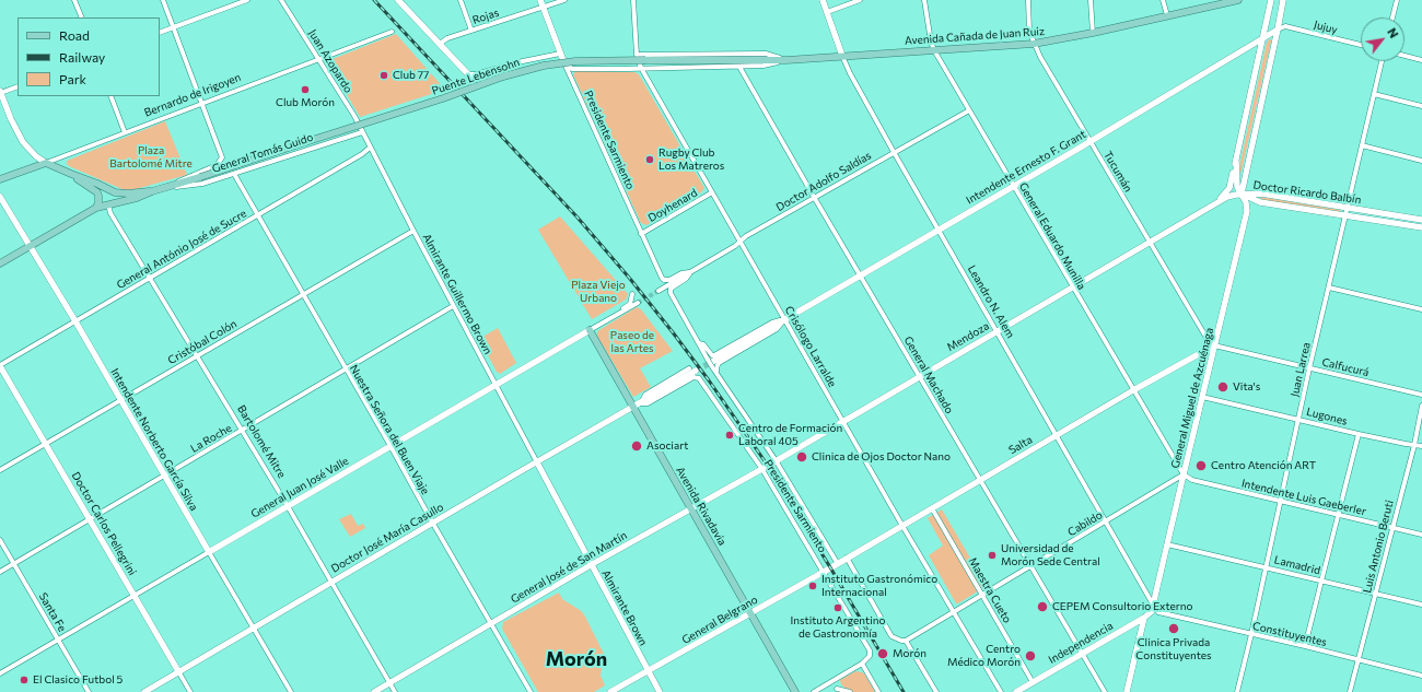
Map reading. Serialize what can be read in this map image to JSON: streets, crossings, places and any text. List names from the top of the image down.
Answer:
{
  "streets": {
    "main road": [
      "Avenida Cañada de Juan Ruiz",
      "Puente Lebensohn",
      "Bernardo de Irigoyen",
      "General Tomás Guido",
      "Avenida Rivadavia"
    ],
    "street": [
      "Rojas",
      "Jujuy",
      "Juan Azopardo",
      "Presidente Sarmiento",
      "Intendente Ernesto F. Grant",
      "Tucumán",
      "Doctor Adolfo Saldías",
      "Doctor Ricardo Balbín",
      "Doyhenard",
      "General Eduardo Munilla",
      "General António José de Sucre",
      "Almirante Guillermo Brown",
      "Leandro N. Alem",
      "Mendoza",
      "Cristóbal Colón",
      "Crisólogo Larralde",
      "Calfucurá",
      "Juan Larrea",
      "General Machado",
      "General Miguel de Azcuénaga",
      "Lugones",
      "Nuestra Señora del Buen Viaje",
      "La Roche",
      "Intendente Norberto García Silva",
      "Bartolomé Mitre",
      "Salta",
      "General Juan José Valle",
      "Intendente Luis Gaeberler",
      "Doctor Carlos Pellegrini",
      "Cabildo",
      "Doctor José María Casullo",
      "Luis Antonio Beruti",
      "Lamadrid",
      "General José de San Martín",
      "Maestra Cueto",
      "Almirante Brown",
      "Santa Fe",
      "General Belgrano",
      "Constituyentes",
      "Independencia"
    ]
  },
  "crossings": [
    ["Rojas", "Presidente Sarmiento"],
    ["Jujuy", "Intendente Ernesto F. Grant"],
    ["Avenida Cañada de Juan Ruiz", "Juan Azopardo"],
    ["Avenida Cañada de Juan Ruiz", "Puente Lebensohn"],
    ["Avenida Cañada de Juan Ruiz", "Presidente Sarmiento"],
    ["Avenida Cañada de Juan Ruiz", "General Tomás Guido"],
    ["Avenida Cañada de Juan Ruiz", "Tucumán"],
    ["Avenida Cañada de Juan Ruiz", "General Eduardo Munilla"],
    ["Avenida Cañada de Juan Ruiz", "Almirante Guillermo Brown"],
    ["Avenida Cañada de Juan Ruiz", "Leandro N. Alem"],
    ["Avenida Cañada de Juan Ruiz", "Crisólogo Larralde"],
    ["Avenida Cañada de Juan Ruiz", "General Machado"],
    ["Juan Azopardo", "Bernardo de Irigoyen"],
    ["Juan Azopardo", "General Tomás Guido"],
    ["Juan Azopardo", "Almirante Guillermo Brown"],
    ["Puente Lebensohn", "General Tomás Guido"],
    ["Bernardo de Irigoyen", "General Tomás Guido"],
    ["Presidente Sarmiento", "Intendente Ernesto F. Grant"],
    ["Presidente Sarmiento", "Doctor Adolfo Saldías"],
    ["Presidente Sarmiento", "Doyhenard"],
    ["Presidente Sarmiento", "Mendoza"],
    ["Presidente Sarmiento", "Salta"],
    ["Presidente Sarmiento", "Doctor José María Casullo"],
    ["Presidente Sarmiento", "General José de San Martín"],
    ["Presidente Sarmiento", "General Belgrano"],
    ["General Tomás Guido", "Almirante Guillermo Brown"],
    ["General Tomás Guido", "Nuestra Señora del Buen Viaje"],
    ["General Tomás Guido", "Intendente Norberto García Silva"],
    ["General Tomás Guido", "Bartolomé Mitre"],
    ["Intendente Ernesto F. Grant", "Tucumán"],
    ["Intendente Ernesto F. Grant", "General Eduardo Munilla"],
    ["Intendente Ernesto F. Grant", "Leandro N. Alem"],
    ["Intendente Ernesto F. Grant", "Crisólogo Larralde"],
    ["Intendente Ernesto F. Grant", "General Machado"],
    ["Tucumán", "Mendoza"],
    ["Tucumán", "Calfucurá"],
    ["Tucumán", "General Miguel de Azcuénaga"],
    ["Tucumán", "Salta"],
    ["Doctor Adolfo Saldías", "General Eduardo Munilla"],
    ["Doctor Adolfo Saldías", "Leandro N. Alem"],
    ["Doctor Adolfo Saldías", "Crisólogo Larralde"],
    ["Doctor Adolfo Saldías", "General Machado"],
    ["Doctor Ricardo Balbín", "Mendoza"],
    ["Doctor Ricardo Balbín", "Juan Larrea"],
    ["Doctor Ricardo Balbín", "General Miguel de Azcuénaga"],
    ["Doyhenard", "Crisólogo Larralde"],
    ["General Eduardo Munilla", "Mendoza"],
    ["General Eduardo Munilla", "General Miguel de Azcuénaga"],
    ["General Eduardo Munilla", "Salta"],
    ["General Eduardo Munilla", "Intendente Luis Gaeberler"],
    ["General Eduardo Munilla", "Cabildo"],
    ["General António José de Sucre", "Almirante Guillermo Brown"],
    ["General António José de Sucre", "Nuestra Señora del Buen Viaje"],
    ["General António José de Sucre", "Intendente Norberto García Silva"],
    ["General António José de Sucre", "Bartolomé Mitre"],
    ["General António José de Sucre", "Doctor Carlos Pellegrini"],
    ["Almirante Guillermo Brown", "Cristóbal Colón"],
    ["Almirante Guillermo Brown", "La Roche"],
    ["Almirante Guillermo Brown", "General Juan José Valle"],
    ["Almirante Guillermo Brown", "Doctor José María Casullo"],
    ["Almirante Guillermo Brown", "Almirante Brown"],
    ["Leandro N. Alem", "Mendoza"],
    ["Leandro N. Alem", "General Miguel de Azcuénaga"],
    ["Leandro N. Alem", "Salta"],
    ["Leandro N. Alem", "Cabildo"],
    ["Leandro N. Alem", "Constituyentes"],
    ["Leandro N. Alem", "Independencia"],
    ["Mendoza", "Crisólogo Larralde"],
    ["Mendoza", "General Machado"],
    ["Mendoza", "General Miguel de Azcuénaga"],
    ["Mendoza", "General José de San Martín"],
    ["Cristóbal Colón", "Nuestra Señora del Buen Viaje"],
    ["Cristóbal Colón", "Intendente Norberto García Silva"],
    ["Cristóbal Colón", "Bartolomé Mitre"],
    ["Cristóbal Colón", "Doctor Carlos Pellegrini"],
    ["Crisólogo Larralde", "Salta"],
    ["Crisólogo Larralde", "Cabildo"],
    ["Calfucurá", "Juan Larrea"],
    ["Calfucurá", "General Miguel de Azcuénaga"],
    ["Calfucurá", "Salta"],
    ["Juan Larrea", "Lugones"],
    ["Juan Larrea", "Intendente Luis Gaeberler"],
    ["Juan Larrea", "Lamadrid"],
    ["Juan Larrea", "Constituyentes"],
    ["General Machado", "Salta"],
    ["General Machado", "Cabildo"],
    ["General Machado", "Independencia"],
    ["General Miguel de Azcuénaga", "Lugones"],
    ["General Miguel de Azcuénaga", "Salta"],
    ["General Miguel de Azcuénaga", "Intendente Luis Gaeberler"],
    ["General Miguel de Azcuénaga", "Cabildo"],
    ["General Miguel de Azcuénaga", "Lamadrid"],
    ["General Miguel de Azcuénaga", "Constituyentes"],
    ["General Miguel de Azcuénaga", "Independencia"],
    ["Lugones", "Luis Antonio Beruti"],
    ["Nuestra Señora del Buen Viaje", "La Roche"],
    ["Nuestra Señora del Buen Viaje", "General Juan José Valle"],
    ["Nuestra Señora del Buen Viaje", "Doctor José María Casullo"],
    ["Nuestra Señora del Buen Viaje", "General José de San Martín"],
    ["La Roche", "Intendente Norberto García Silva"],
    ["La Roche", "Bartolomé Mitre"],
    ["La Roche", "Doctor Carlos Pellegrini"],
    ["La Roche", "Santa Fe"],
    ["Intendente Norberto García Silva", "General Juan José Valle"],
    ["Intendente Norberto García Silva", "Doctor José María Casullo"],
    ["Bartolomé Mitre", "General Juan José Valle"],
    ["Bartolomé Mitre", "Doctor José María Casullo"],
    ["Bartolomé Mitre", "General José de San Martín"],
    ["Salta", "Maestra Cueto"],
    ["Salta", "General Belgrano"],
    ["General Juan José Valle", "Avenida Rivadavia"],
    ["General Juan José Valle", "Doctor Carlos Pellegrini"],
    ["General Juan José Valle", "Santa Fe"],
    ["Intendente Luis Gaeberler", "Cabildo"],
    ["Intendente Luis Gaeberler", "Luis Antonio Beruti"],
    ["Avenida Rivadavia", "Doctor José María Casullo"],
    ["Avenida Rivadavia", "General José de San Martín"],
    ["Avenida Rivadavia", "General Belgrano"],
    ["Doctor Carlos Pellegrini", "Doctor José María Casullo"],
    ["Cabildo", "Maestra Cueto"],
    ["Doctor José María Casullo", "Almirante Brown"],
    ["Luis Antonio Beruti", "Lamadrid"],
    ["Luis Antonio Beruti", "Constituyentes"],
    ["General José de San Martín", "Almirante Brown"],
    ["Maestra Cueto", "Independencia"],
    ["Almirante Brown", "General Belgrano"],
    ["Constituyentes", "Independencia"]
  ],
  "districts": ["Morón"],
  "parks": ["Plaza Bartolomé Mitre", "Plaza Viejo Urbano", "Paseo de las Artes"],
  "places": [
    "Club 77",
    "Club Morón",
    "Rugby Club Los Matreros",
    "Vita's",
    "Centro de Formación Laboral 405",
    "Asociart",
    "Clinica de Ojos Doctor Nano",
    "Centro Atención ART",
    "Universidad de Morón Sede Central",
    "Instituto Gastronómico Internacional",
    "CEPEM Consultorio Externo",
    "Instituto Argentino de Gastronomía",
    "Clinica Privada Constituyentes",
    "Morón",
    "Centro Médico Morón",
    "El Clasico Futbol 5"
  ],
  "legend": ["Road", "Railway", "Park"],
  "north": "top right"
}
